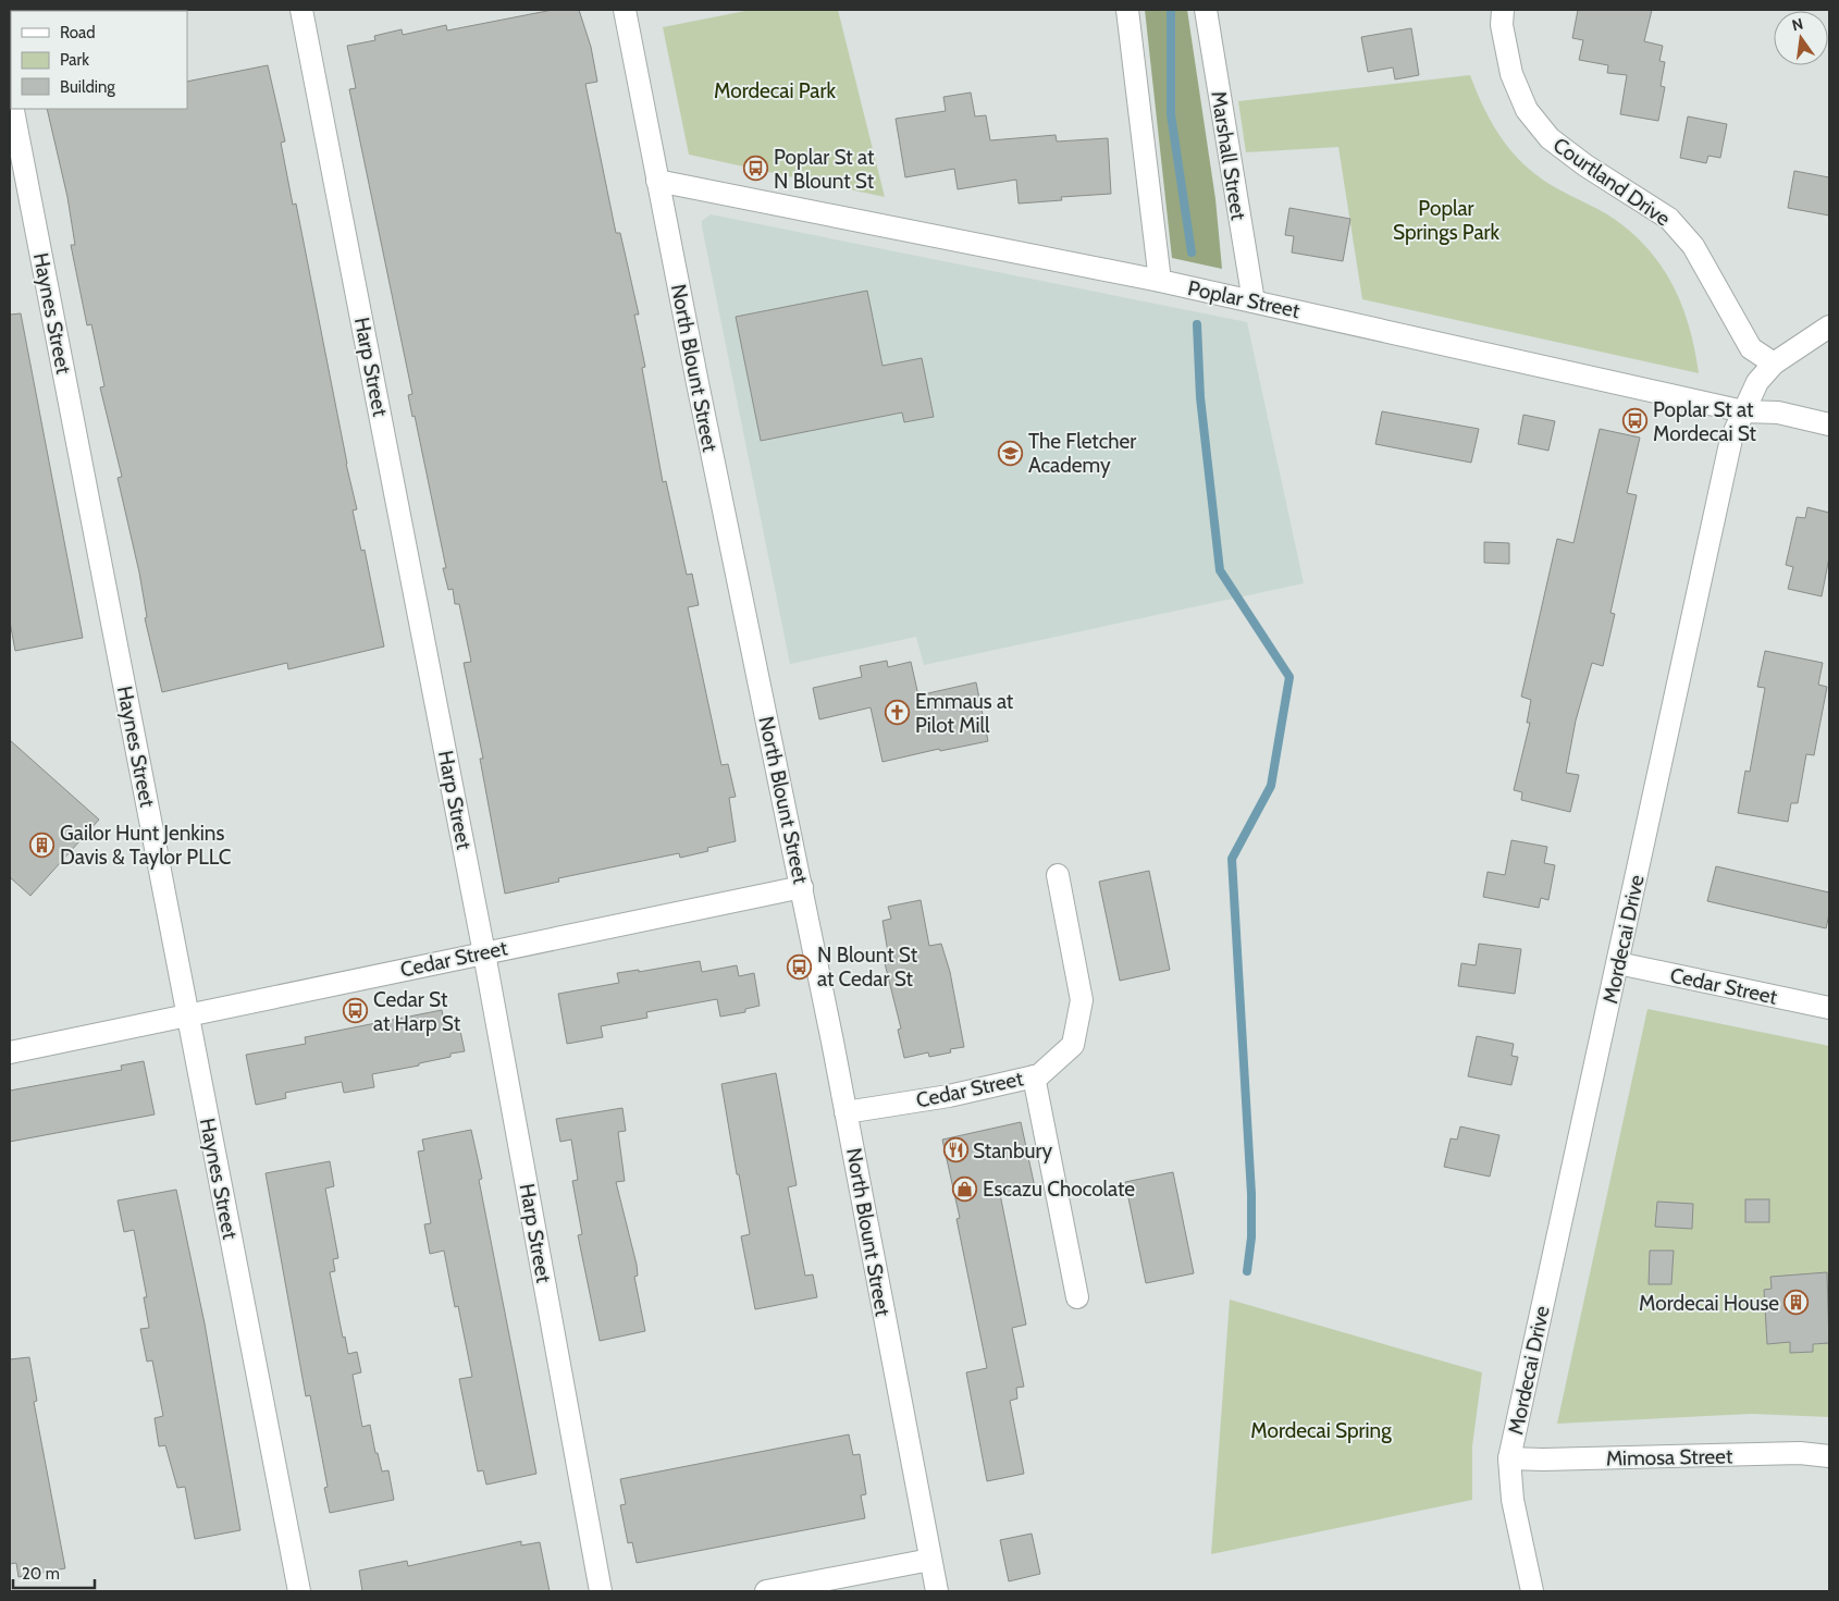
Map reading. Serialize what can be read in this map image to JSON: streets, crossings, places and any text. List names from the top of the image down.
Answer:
{
  "streets": {
    "street": [
      "Marshall Street",
      "Courtland Drive",
      "Poplar Street",
      "Haynes Street",
      "Harp Street",
      "North Blount Street",
      "Mordecai Drive",
      "Cedar Street",
      "Mimosa Street"
    ]
  },
  "crossings": [
    ["Marshall Street", "Poplar Street"],
    ["Courtland Drive", "Mordecai Drive"],
    ["Poplar Street", "North Blount Street"],
    ["Poplar Street", "Mordecai Drive"],
    ["Haynes Street", "Cedar Street"],
    ["Harp Street", "Cedar Street"],
    ["North Blount Street", "Cedar Street"],
    ["Mordecai Drive", "Cedar Street"],
    ["Mordecai Drive", "Mimosa Street"]
  ],
  "parks": ["Mordecai Park", "Poplar Springs Park", "Mordecai Spring"],
  "places": {
    "bus stop": [
      "Poplar St at N Blount St",
      "Poplar St at Mordecai St",
      "N Blount St at Cedar St",
      "Cedar St at Harp St"
    ],
    "school or university": ["The Fletcher Academy"],
    "church": ["Emmaus at Pilot Mill"],
    "building": ["Gailor Hunt Jenkins Davis & Taylor PLLC", "Mordecai House"],
    "restaurant": ["Stanbury"],
    "shop": ["Escazu Chocolate"]
  },
  "legend": ["Road", "Park", "Building"],
  "scale_bar": "20 m",
  "north": "top"
}
